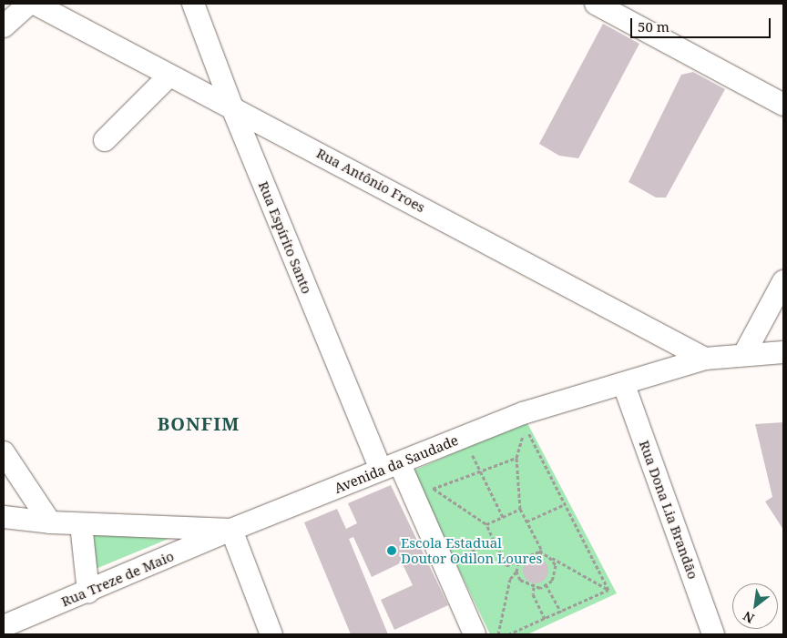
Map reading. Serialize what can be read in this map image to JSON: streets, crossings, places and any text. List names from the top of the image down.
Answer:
{
  "streets": {
    "street": [
      "Rua Antônio Froes",
      "Rua Espírito Santo",
      "Avenida da Saudade",
      "Rua Dona Lia Brandão",
      "Rua Treze de Maio"
    ]
  },
  "crossings": [
    ["Rua Antônio Froes", "Rua Espírito Santo"],
    ["Rua Antônio Froes", "Avenida da Saudade"],
    ["Rua Espírito Santo", "Avenida da Saudade"],
    ["Avenida da Saudade", "Rua Dona Lia Brandão"],
    ["Avenida da Saudade", "Rua Treze de Maio"]
  ],
  "districts": ["BONFIM"],
  "places": ["Escola Estadual Doutor Odilon Loures"],
  "scale_bar": "50 m",
  "north": "bottom left"
}
